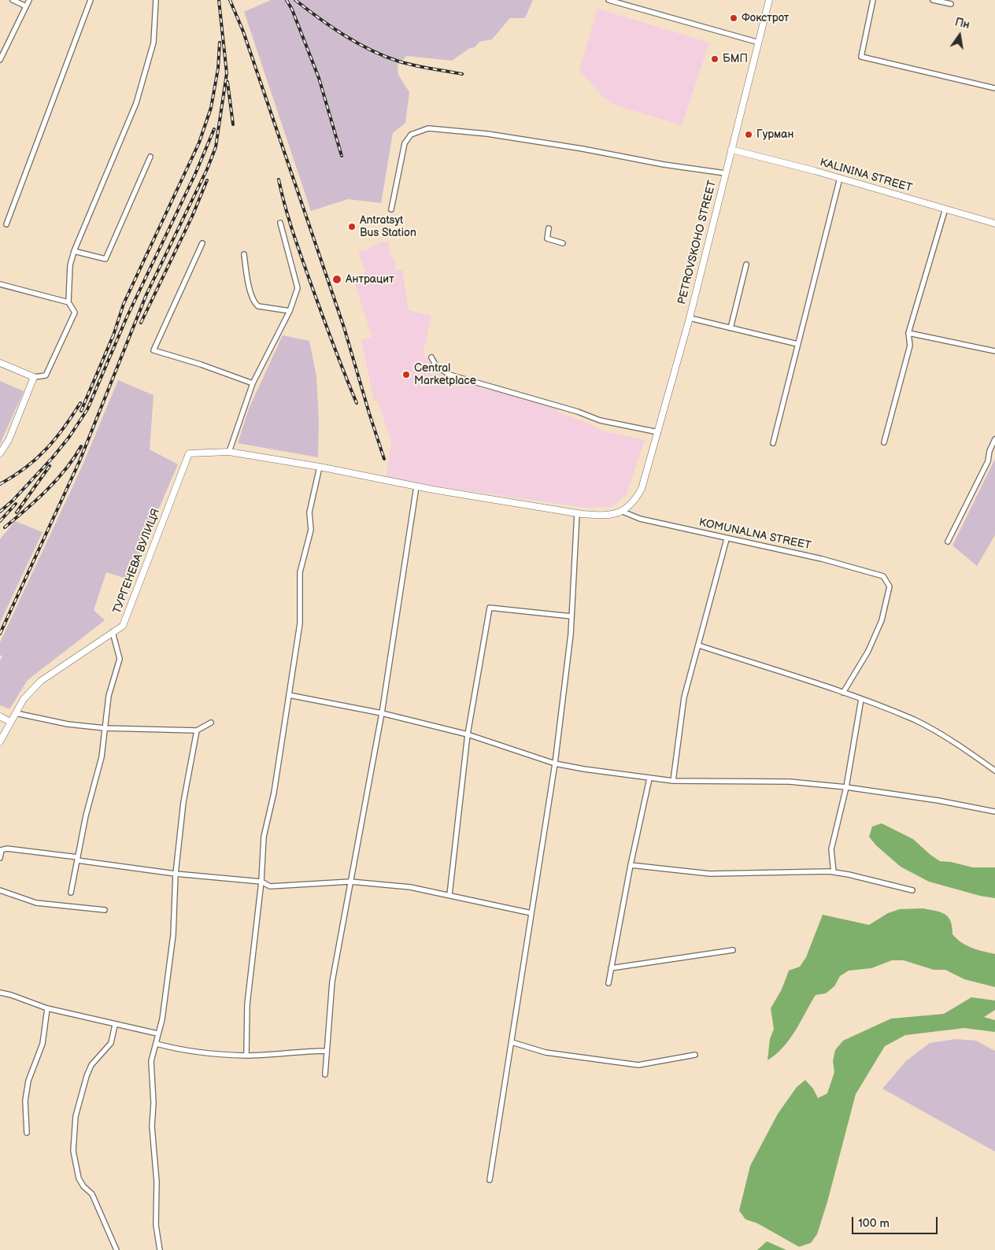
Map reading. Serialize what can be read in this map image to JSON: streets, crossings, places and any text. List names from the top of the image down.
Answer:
{
  "streets": {
    "street": [
      "KALININA STREET",
      "PETROVSKOHO STREET",
      "KOMUNALNA STREET",
      "ТУРГЕНЕВА ВУЛИЦЯ"
    ]
  },
  "crossings": [
    ["KALININA STREET", "PETROVSKOHO STREET"],
    ["PETROVSKOHO STREET", "KOMUNALNA STREET"]
  ],
  "places": [
    "Фокстрот",
    "БМП",
    "Гурман",
    "Antratsyt Bus Station",
    "Антрацит",
    "Central Marketplace"
  ],
  "scale_bar": "100 m",
  "north": "top"
}
